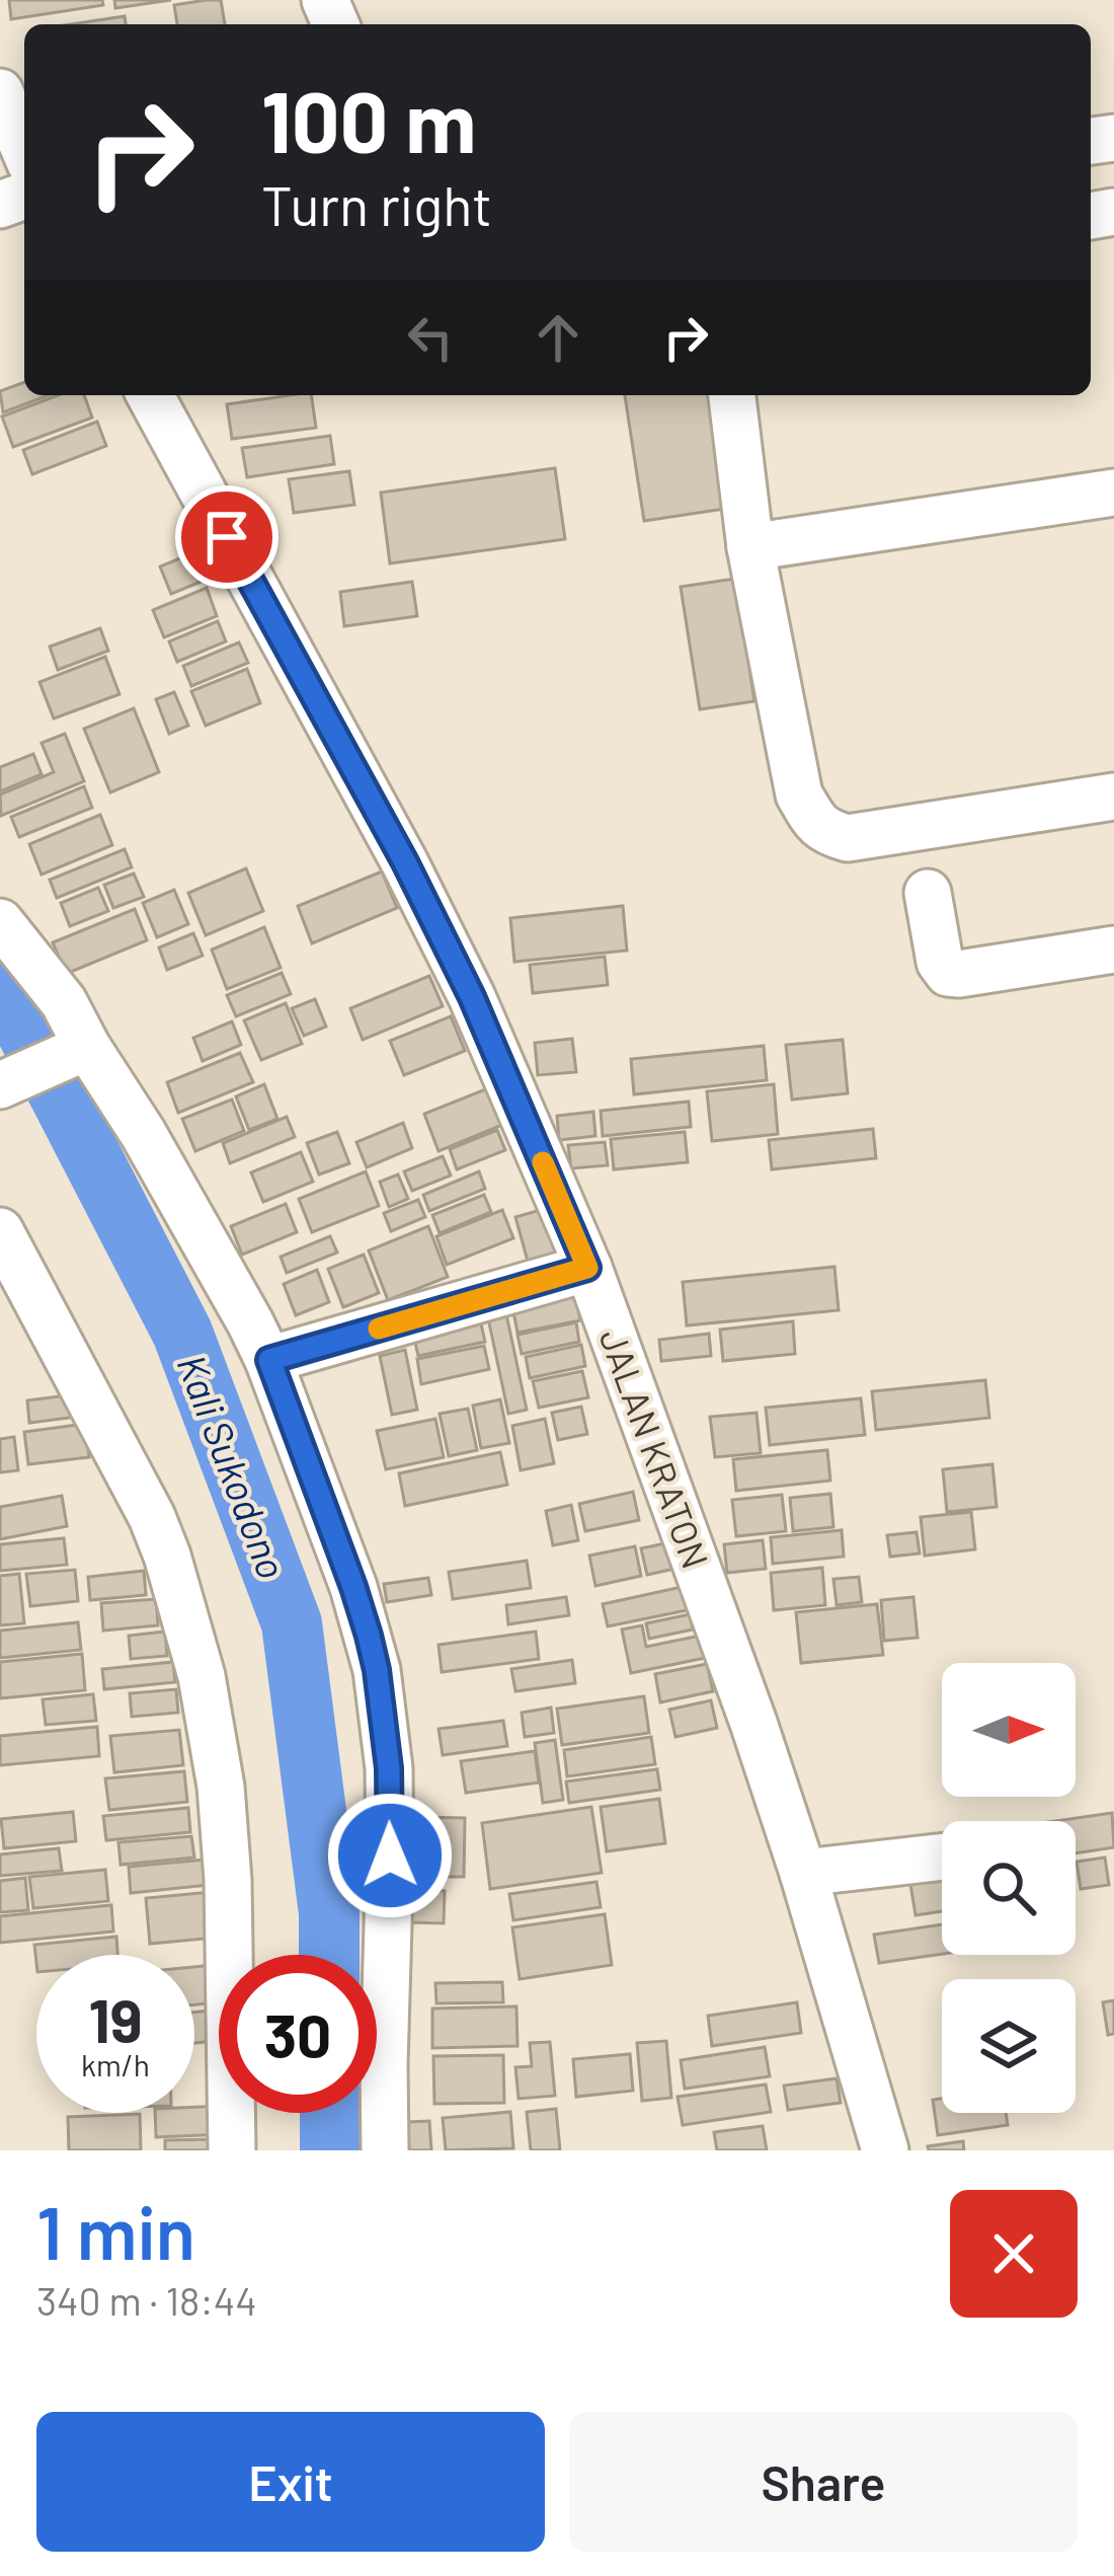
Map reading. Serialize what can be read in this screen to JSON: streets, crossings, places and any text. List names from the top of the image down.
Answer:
{
  "streets": {
    "street": ["JALAN KRATON"]
  },
  "water": ["Kali Sukodono"],
  "north": "right",
  "page": {
    "turn": ["100 m", "Turn right"],
    "speed": "19 km/h",
    "limit": "30",
    "heading": ["1 min", "340 m · 18:44"],
    "buttons": ["Exit", "Share"]
  }
}
